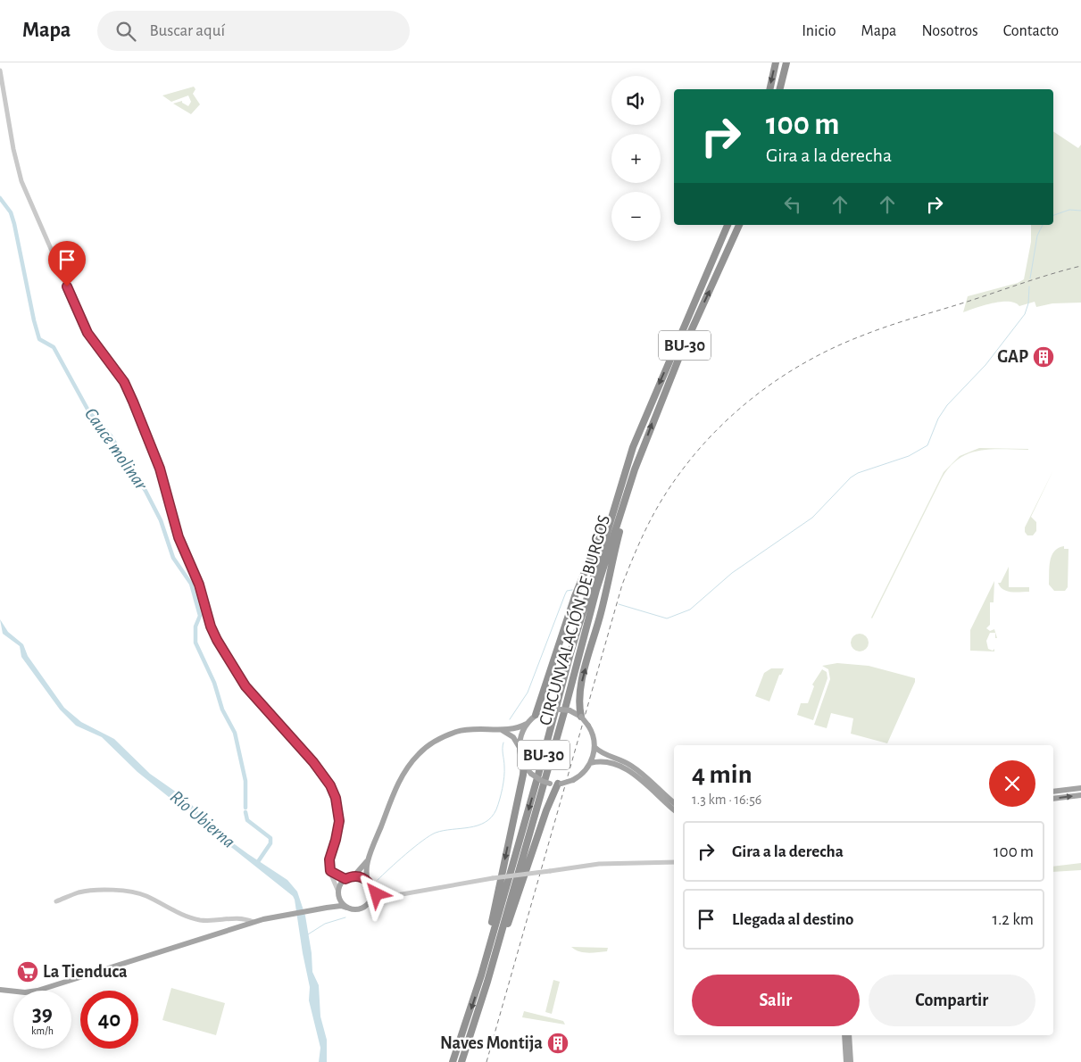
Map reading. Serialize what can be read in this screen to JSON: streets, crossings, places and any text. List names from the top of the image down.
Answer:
{
  "streets": {
    "highway": ["BU-30", "CIRCUNVALACIÓN DE BURGOS"]
  },
  "water": ["Cauce molinar", "Río Ubierna"],
  "places": {
    "building": ["GAP", "Naves Montija"],
    "supermarket": ["La Tienduca"]
  },
  "page": {
    "header": "Mapa",
    "search": "Buscar aquí",
    "nav": [
      "Inicio",
      "Mapa",
      "Nosotros",
      "Contacto"
    ],
    "map_buttons": ["+", "−"],
    "turn": ["100 m", "Gira a la derecha"],
    "heading": ["4 min", "1.3 km · 16:56"],
    "list": [
      {
        "name": "Gira a la derecha",
        "value": "100 m"
      },
      {
        "name": "Llegada al destino",
        "value": "1.2 km"
      }
    ],
    "buttons": ["Salir", "Compartir"],
    "speed": "39 km/h",
    "limit": "40"
  }
}
